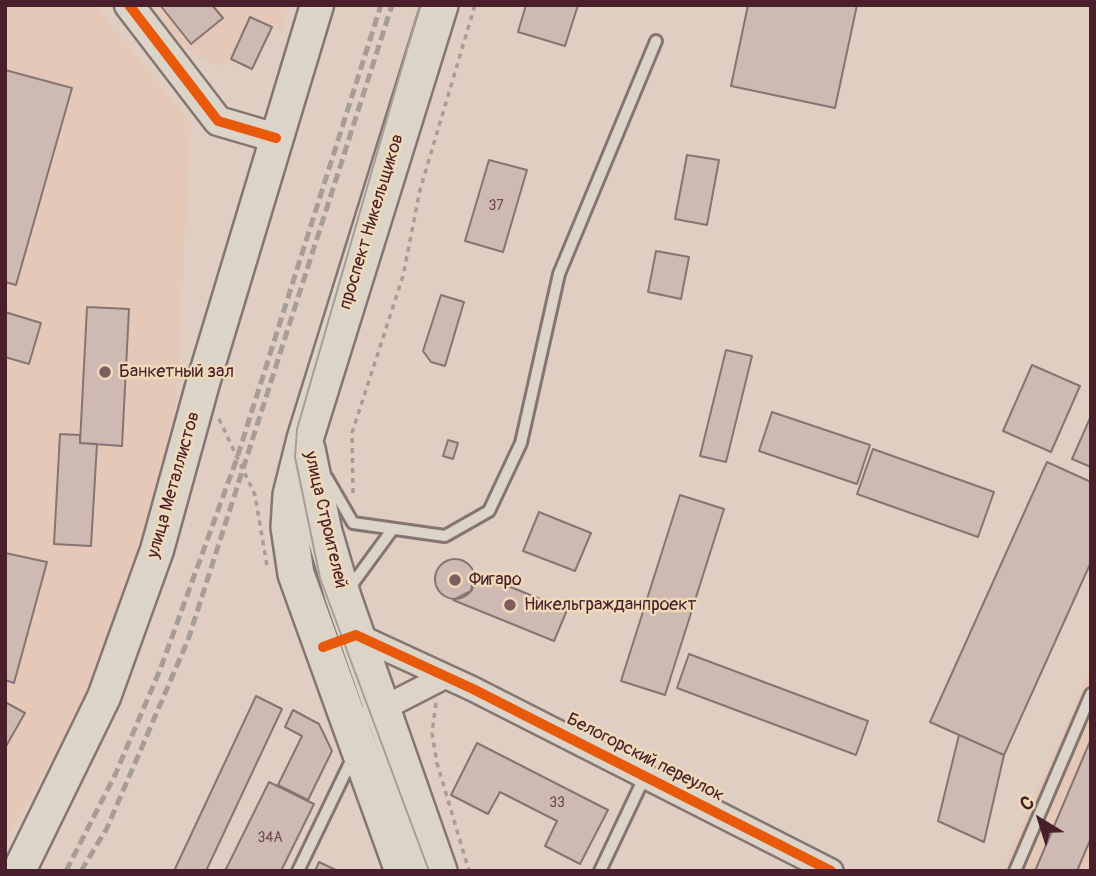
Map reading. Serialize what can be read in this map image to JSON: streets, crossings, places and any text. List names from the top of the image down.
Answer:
{
  "streets": {
    "main road": ["проспект Никельщиков", "улица Металлистов", "улица Строителей"],
    "street": ["Белогорский переулок"]
  },
  "crossings": [
    ["проспект Никельщиков", "улица Строителей"],
    ["улица Строителей", "Белогорский переулок"]
  ],
  "places": ["Банкетный зал", "Фигаро", "Никельгражданпроект"],
  "house_numbers": ["37", "33", "34А"],
  "north": "top left"
}
